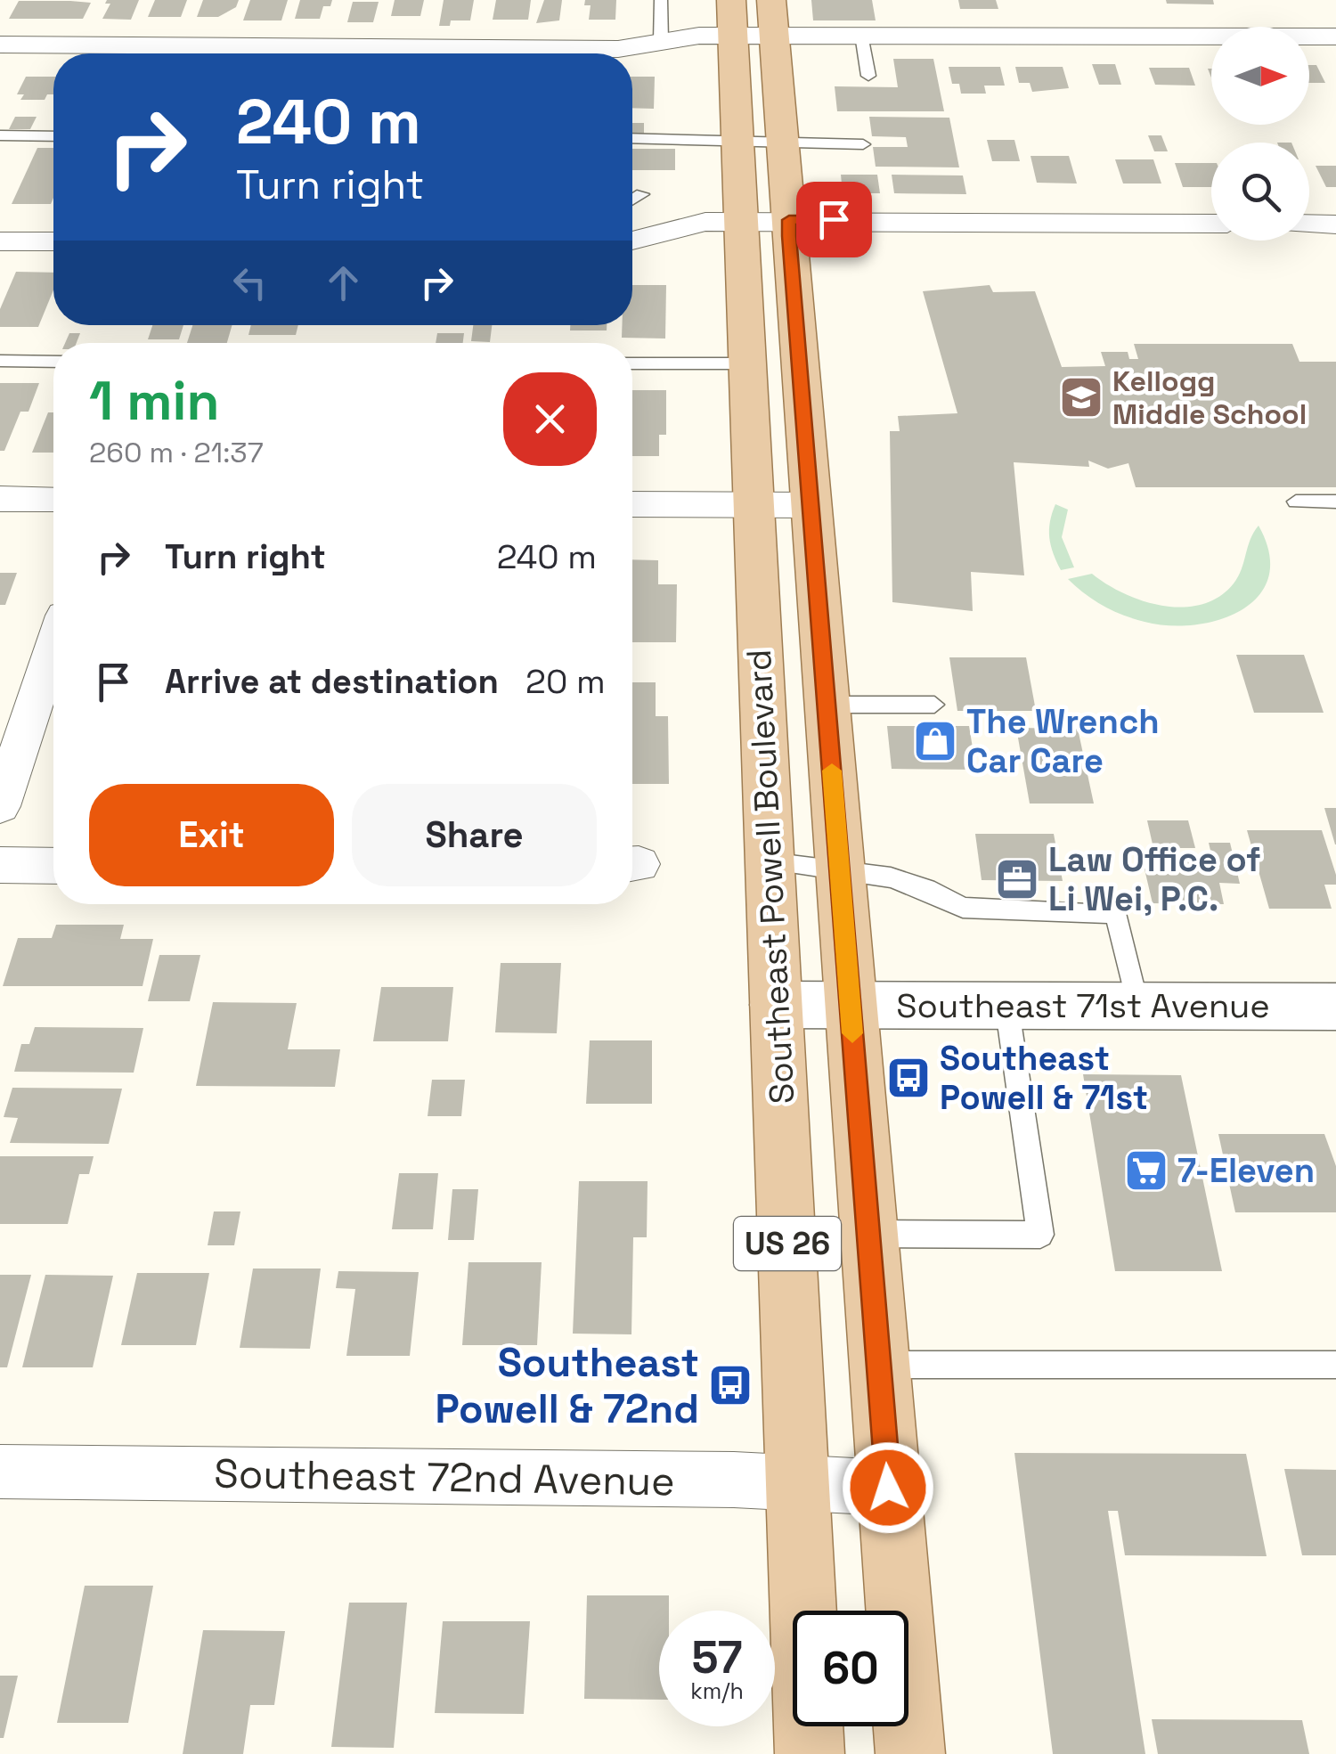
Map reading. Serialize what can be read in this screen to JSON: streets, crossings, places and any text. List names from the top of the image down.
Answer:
{
  "streets": {
    "main road": ["Southeast Powell Boulevard", "US 26"],
    "street": ["Southeast 71st Avenue", "Southeast 72nd Avenue"]
  },
  "crossings": [
    ["Southeast Powell Boulevard", "Southeast 71st Avenue"],
    ["Southeast Powell Boulevard", "Southeast 72nd Avenue"]
  ],
  "places": {
    "school or university": ["Kellogg Middle School"],
    "shop": ["The Wrench Car Care"],
    "office": ["Law Office of Li Wei, P.C."],
    "bus stop": ["Southeast Powell & 71st", "Southeast Powell & 72nd"],
    "supermarket": ["7-Eleven"]
  },
  "north": "right",
  "page": {
    "turn": ["240 m", "Turn right"],
    "heading": ["1 min", "260 m · 21:37"],
    "list": [
      {
        "name": "Turn right",
        "value": "240 m"
      },
      {
        "name": "Arrive at destination",
        "value": "20 m"
      }
    ],
    "buttons": ["Exit", "Share"],
    "speed": "57 km/h",
    "limit": "60"
  }
}
